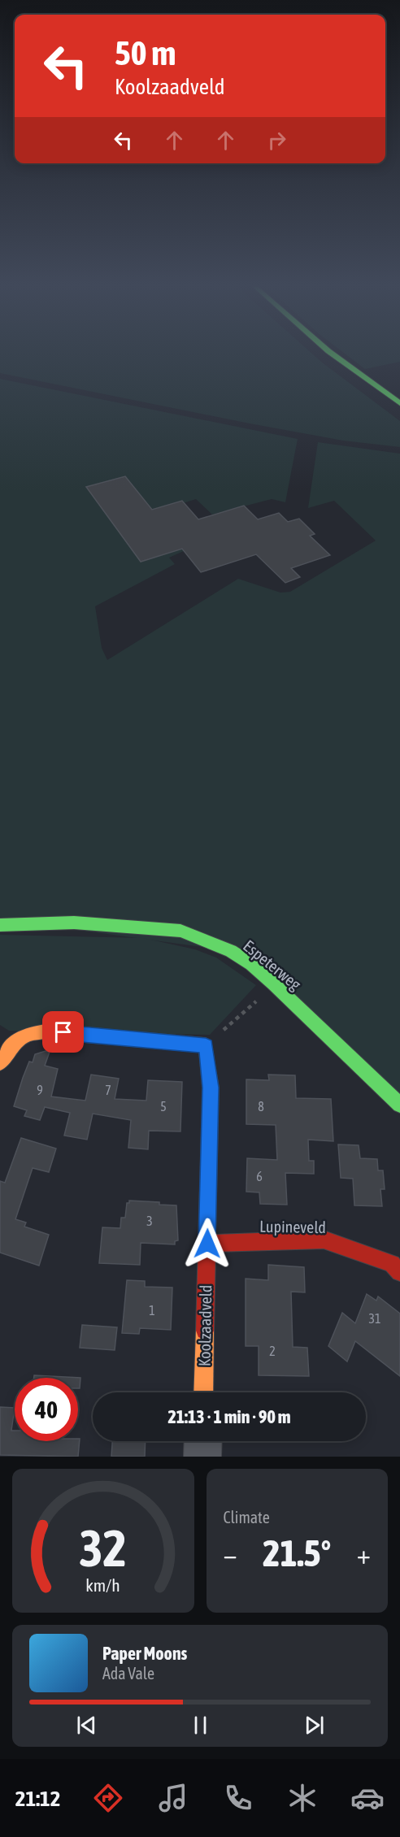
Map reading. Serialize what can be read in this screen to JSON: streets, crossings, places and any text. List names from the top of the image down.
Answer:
{
  "streets": {
    "street": ["Espeterweg", "Lupineveld", "Koolzaadveld"]
  },
  "crossings": [
    ["Lupineveld", "Koolzaadveld"]
  ],
  "house_numbers": [
    "9",
    "7",
    "5",
    "8",
    "6",
    "3",
    "1",
    "31",
    "2"
  ],
  "page": {
    "turn": ["50 m", "Koolzaadveld"],
    "limit": "40",
    "trip": "21:13 · 1 min · 90 m",
    "tile": "Climate",
    "heat": ["−", "21.5°", "+"],
    "song": ["Paper Moons", "Ada Vale"],
    "tabs": "21:12",
    "gauge": ["32", "km/h"]
  }
}
